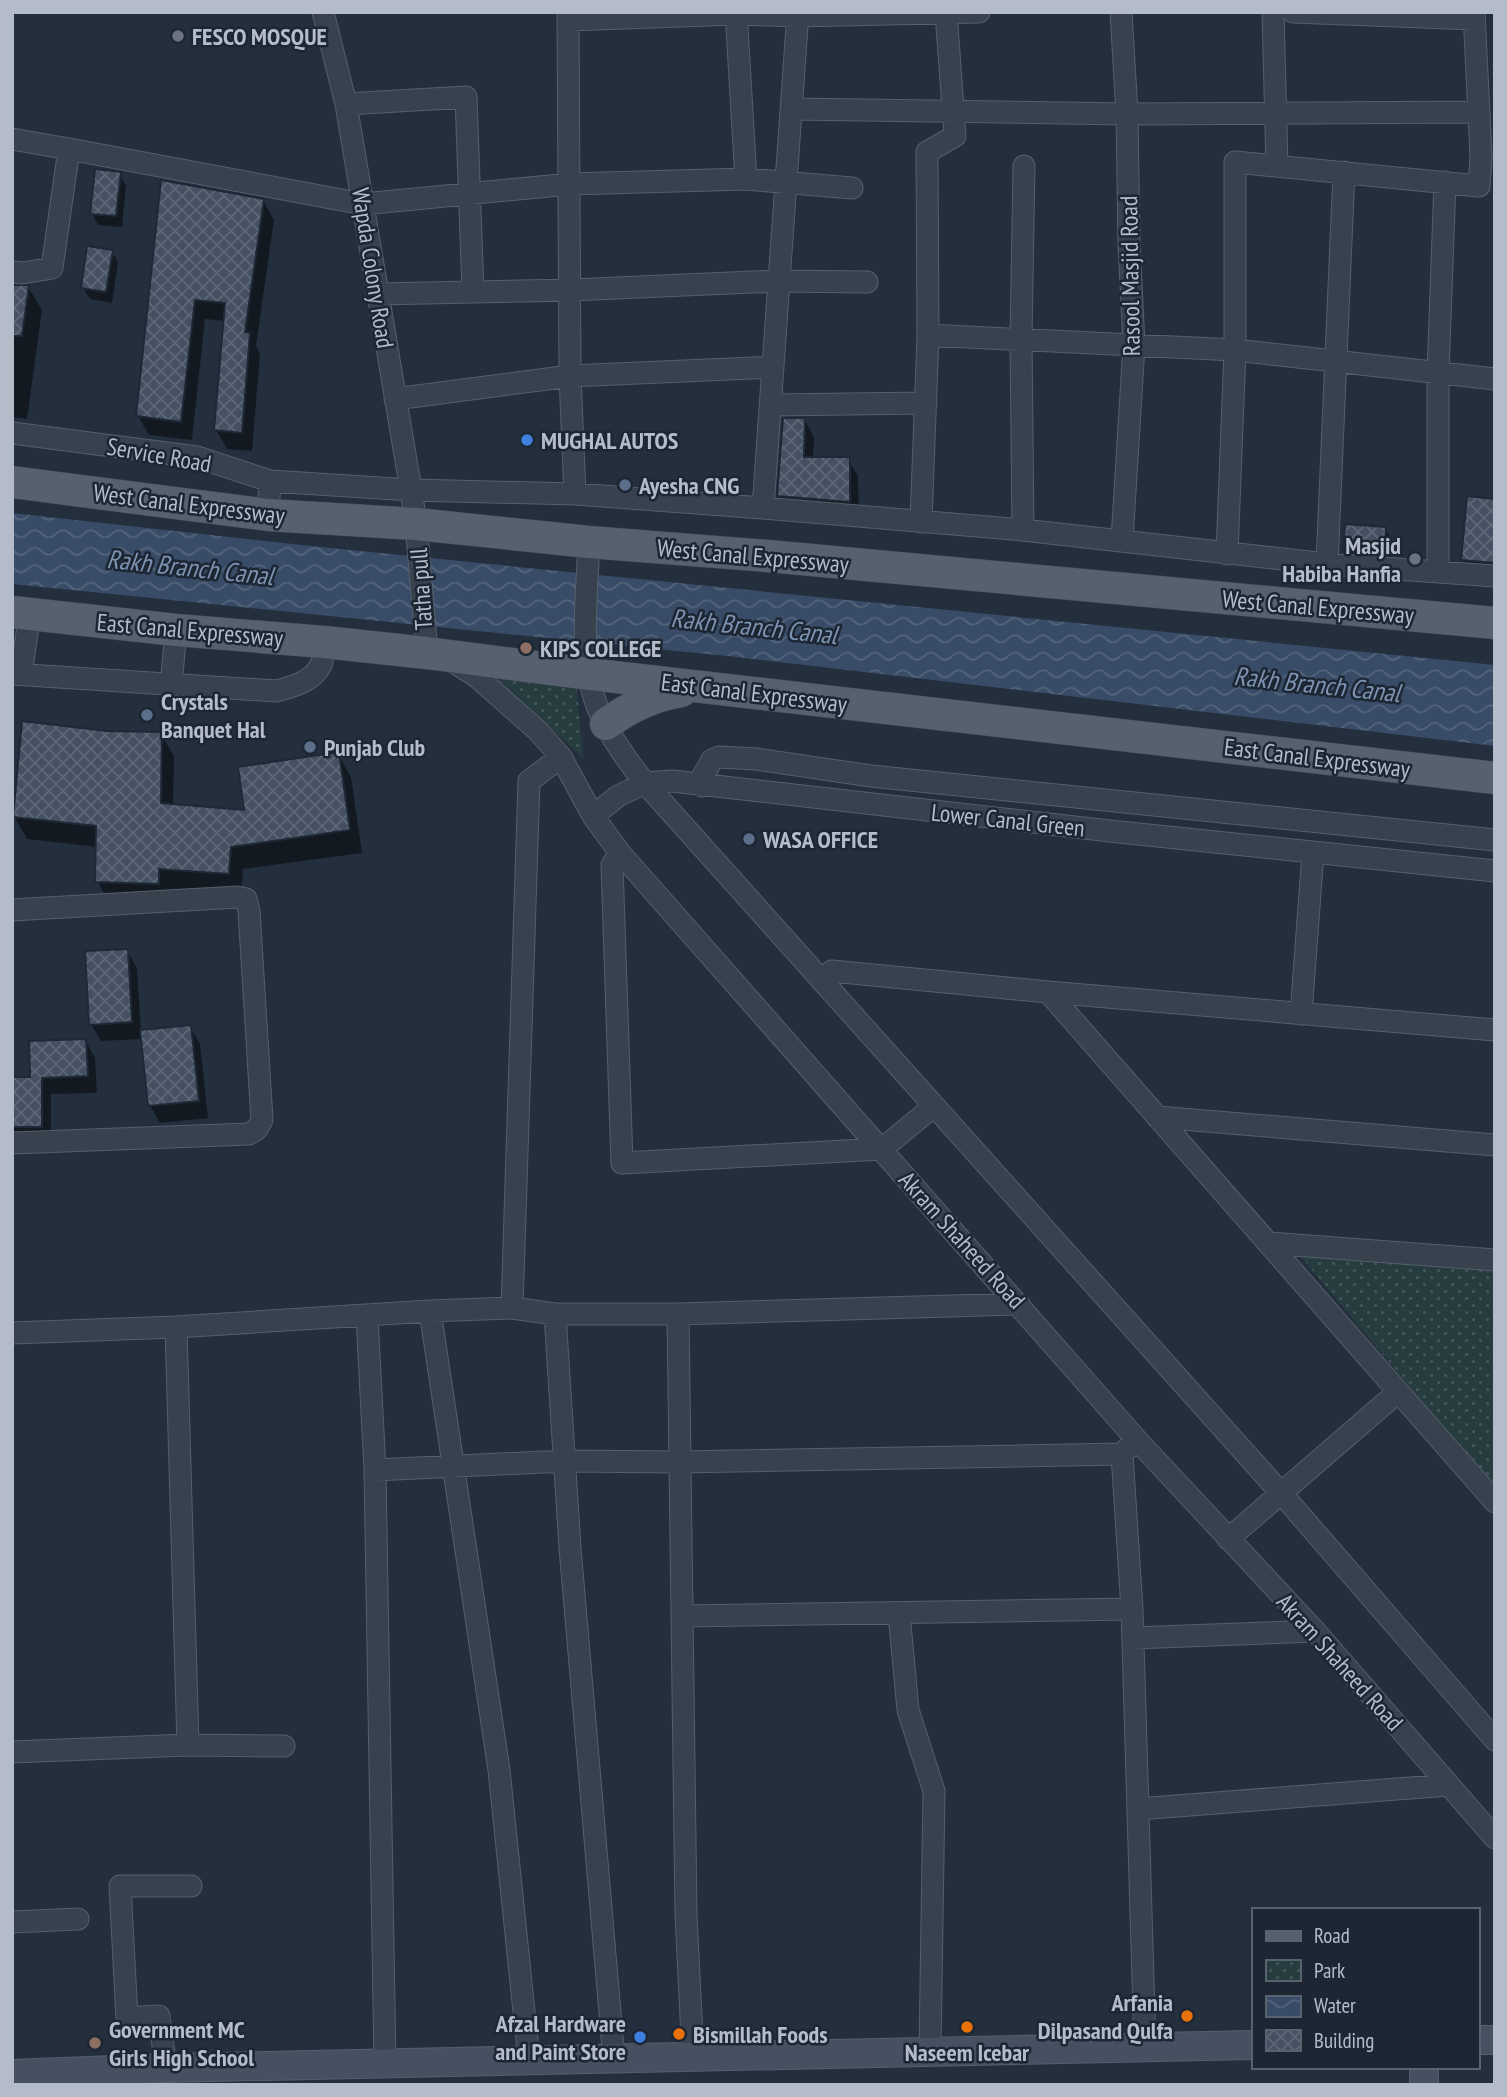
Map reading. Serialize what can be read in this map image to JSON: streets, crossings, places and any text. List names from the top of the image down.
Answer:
{
  "streets": {
    "main road": ["West Canal Expressway", "East Canal Expressway"],
    "street": [
      "Wapda Colony Road",
      "Rasool Masjid Road",
      "Service Road",
      "Tatha pull",
      "Lower Canal Green",
      "Akram Shaheed Road"
    ]
  },
  "crossings": [
    ["Wapda Colony Road", "Service Road"],
    ["Wapda Colony Road", "West Canal Expressway"],
    ["Wapda Colony Road", "Tatha pull"],
    ["West Canal Expressway", "Tatha pull"],
    ["Tatha pull", "East Canal Expressway"],
    ["Tatha pull", "Akram Shaheed Road"],
    ["East Canal Expressway", "Akram Shaheed Road"]
  ],
  "water": ["Rakh Branch Canal"],
  "places": [
    "FESCO MOSQUE",
    "MUGHAL AUTOS",
    "Ayesha CNG",
    "Masjid Habiba Hanfia",
    "KIPS COLLEGE",
    "Crystals Banquet Hal",
    "Punjab Club",
    "WASA OFFICE",
    "Arfania Dilpasand Qulfa",
    "Naseem Icebar",
    "Bismillah Foods",
    "Afzal Hardware and Paint Store",
    "Government MC Girls High School"
  ],
  "legend": [
    "Road",
    "Park",
    "Water",
    "Building"
  ]
}
